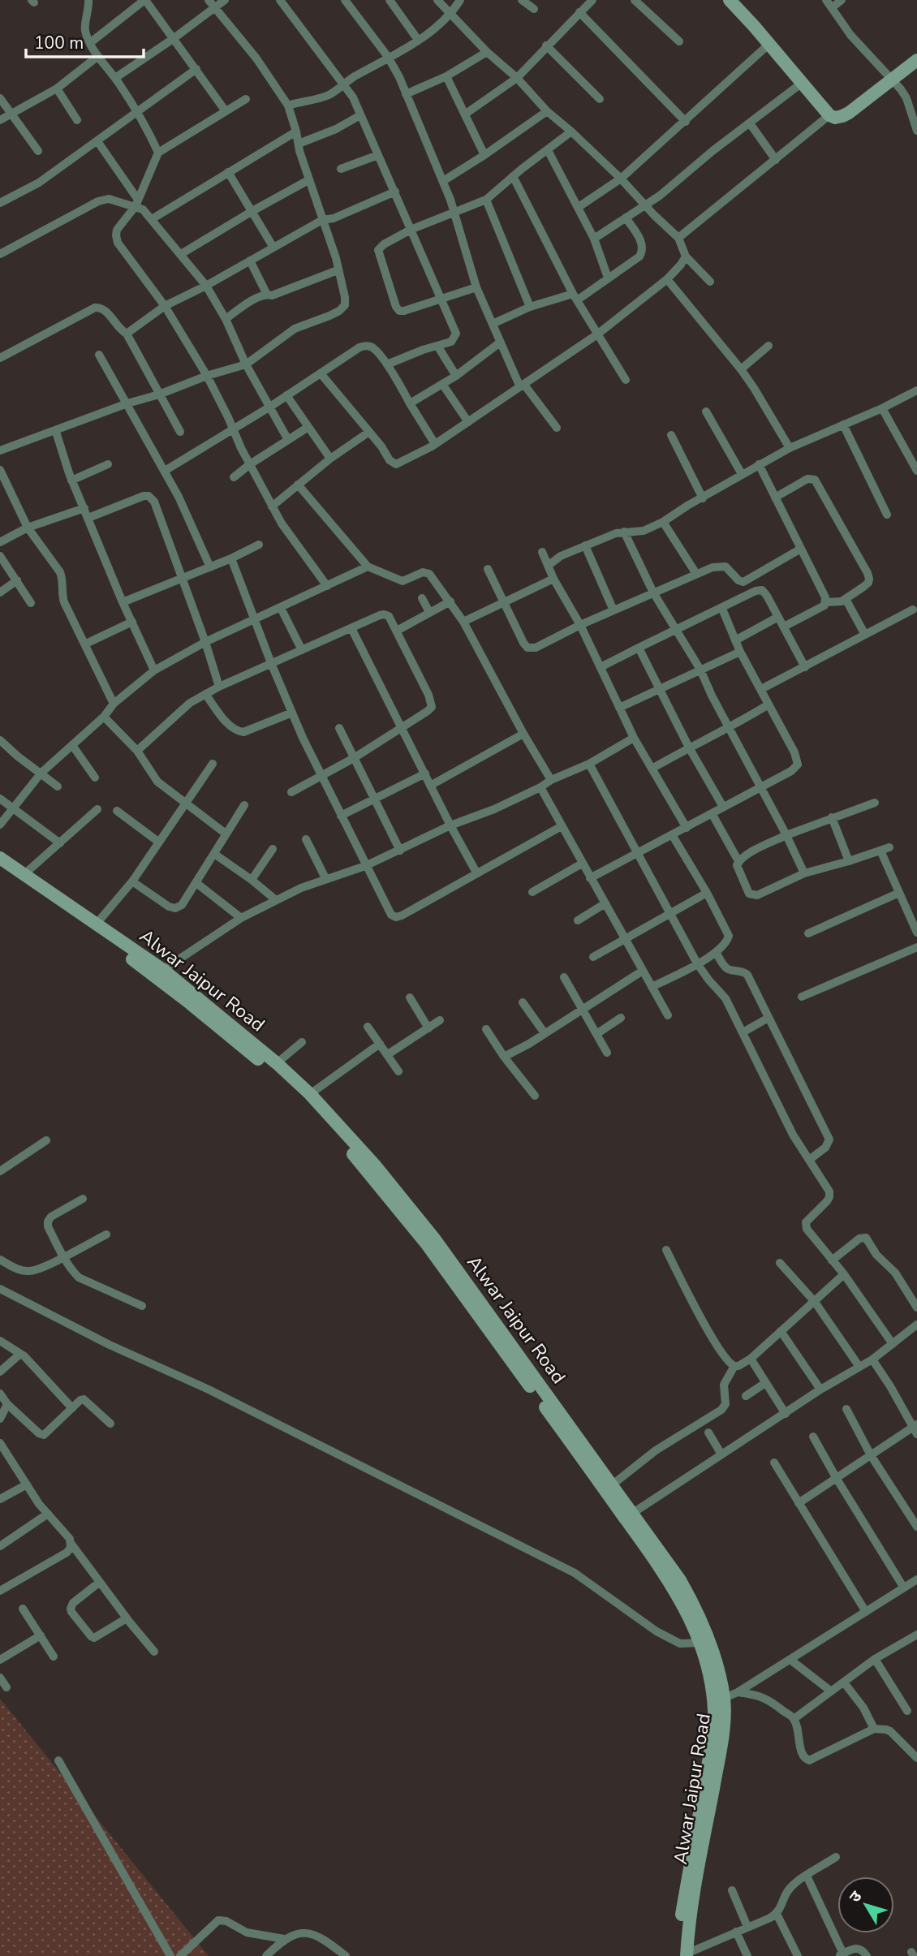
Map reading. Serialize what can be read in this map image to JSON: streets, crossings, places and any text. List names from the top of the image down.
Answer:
{
  "streets": {
    "main road": ["Alwar Jaipur Road"]
  },
  "scale_bar": "100 m",
  "north": "top left"
}
